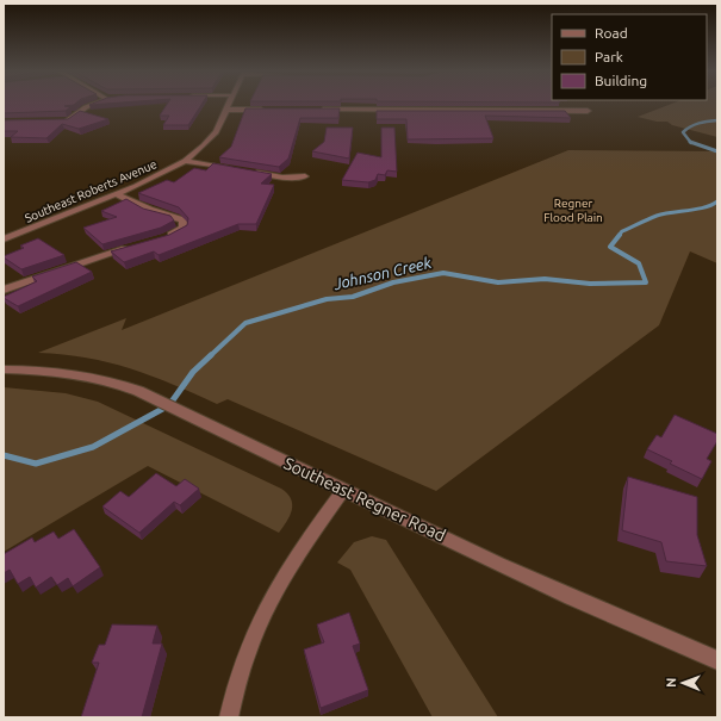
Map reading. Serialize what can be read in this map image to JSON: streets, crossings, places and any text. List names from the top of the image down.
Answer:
{
  "streets": {
    "street": ["Southeast Roberts Avenue", "Southeast Regner Road"]
  },
  "water": ["Johnson Creek"],
  "parks": ["Regner Flood Plain"],
  "legend": ["Road", "Park", "Building"],
  "north": "left"
}
